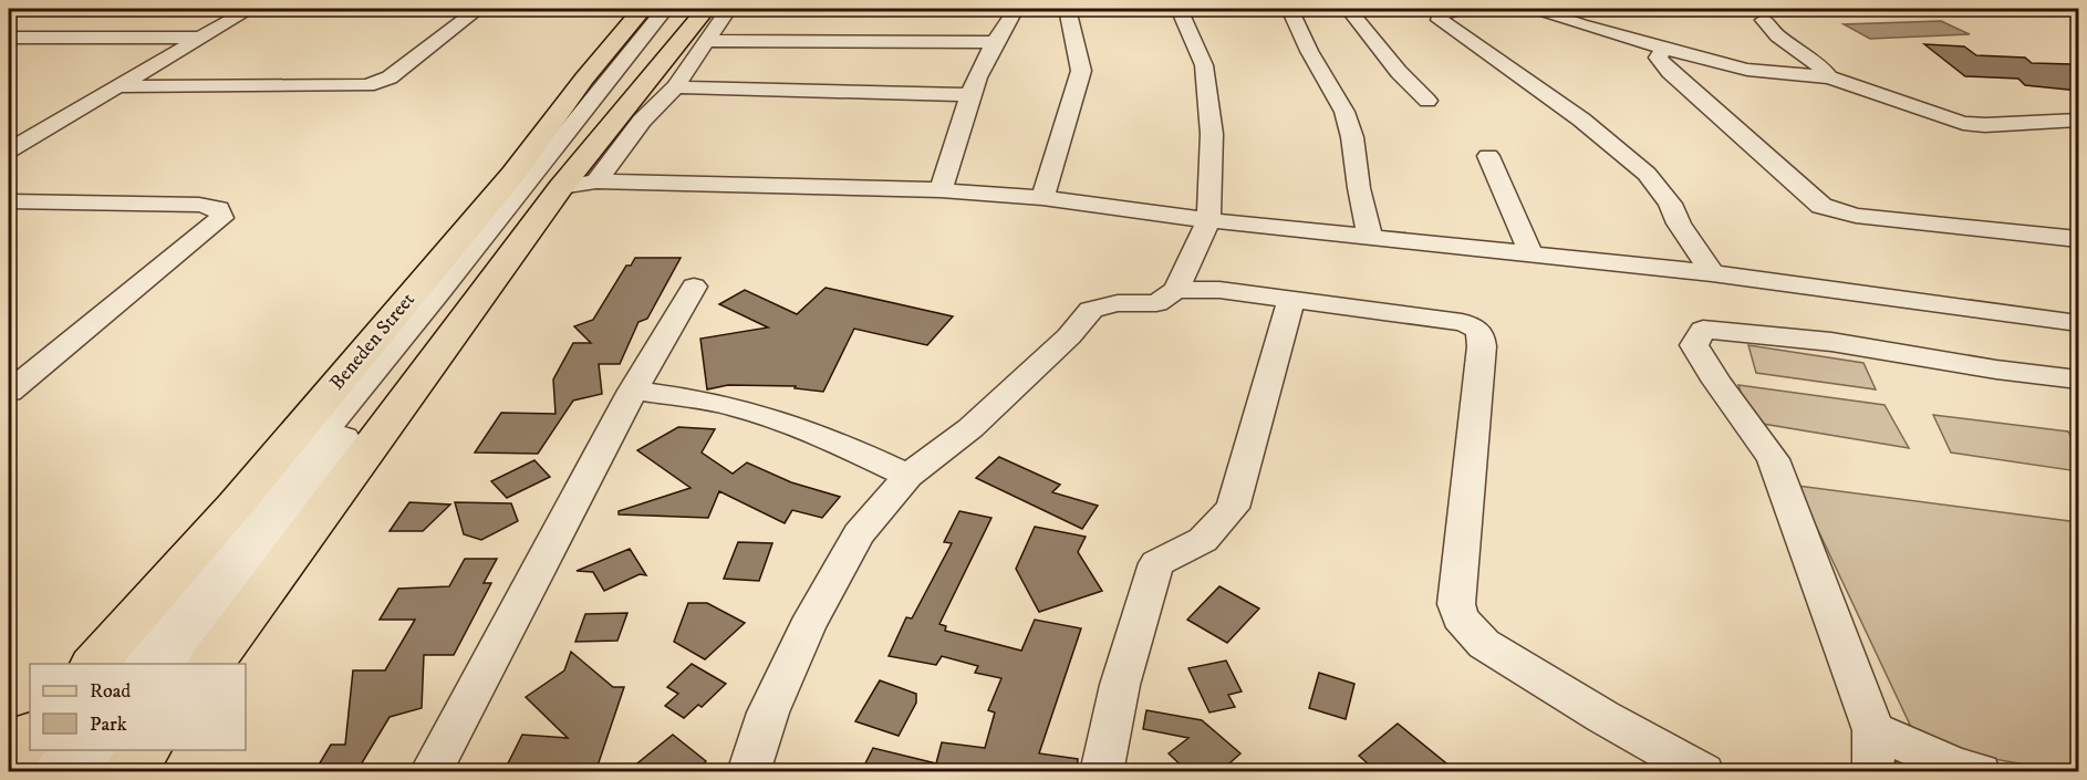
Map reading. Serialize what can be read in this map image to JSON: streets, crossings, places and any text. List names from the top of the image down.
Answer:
{
  "streets": {
    "main road": ["Beneden Street"]
  },
  "legend": ["Road", "Park"]
}
